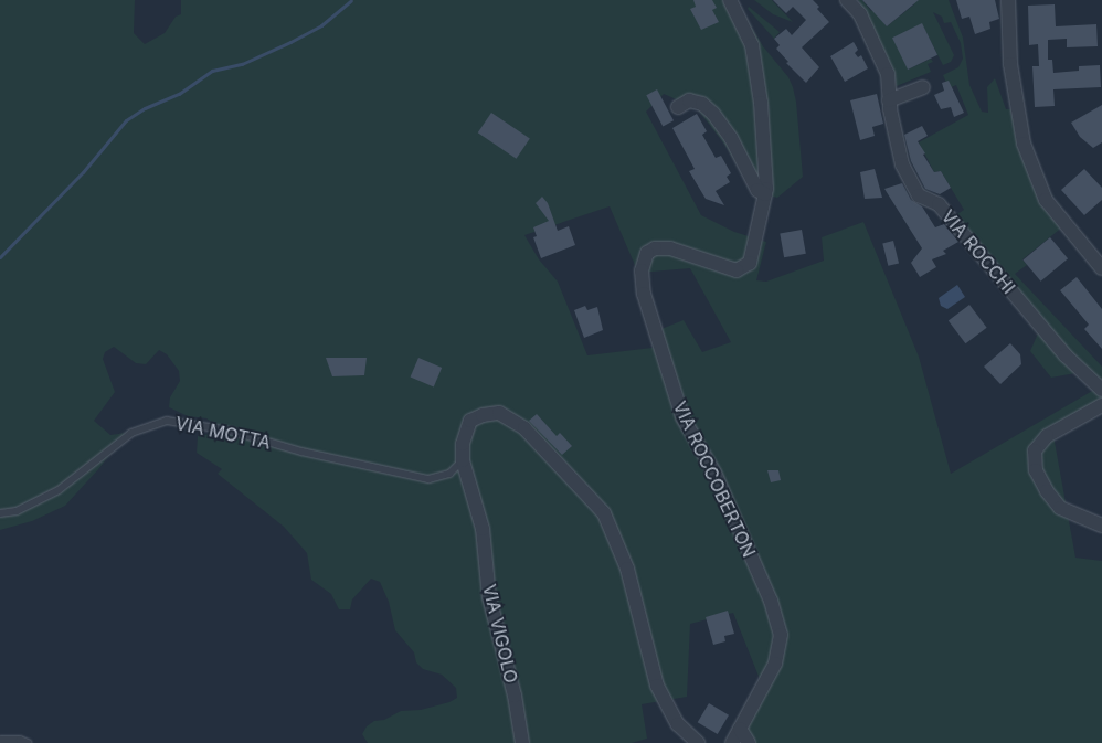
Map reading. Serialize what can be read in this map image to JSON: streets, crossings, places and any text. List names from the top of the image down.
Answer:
{
  "streets": {
    "street": ["VIA ROCCHI", "VIA ROCCOBERTON", "VIA VIGOLO"],
    "lane": ["VIA MOTTA"]
  },
  "crossings": [
    ["VIA MOTTA", "VIA VIGOLO"]
  ]
}
